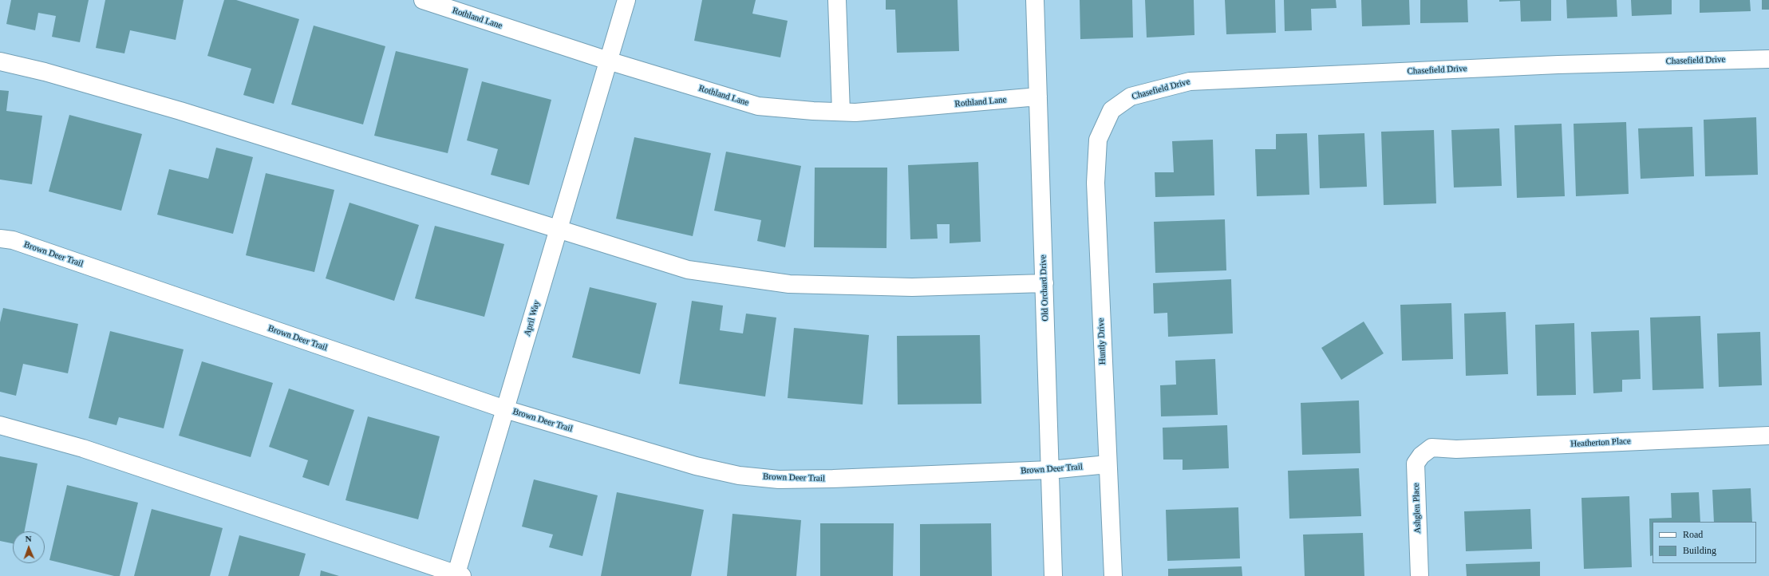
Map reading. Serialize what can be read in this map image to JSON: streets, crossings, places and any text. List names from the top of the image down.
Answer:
{
  "streets": {
    "street": [
      "Rothland Lane",
      "Chasefield Drive",
      "Brown Deer Trail",
      "Old Orchard Drive",
      "April Way",
      "Huntly Drive",
      "Heatherton Place",
      "Ashglen Place"
    ]
  },
  "crossings": [
    ["Rothland Lane", "Old Orchard Drive"],
    ["Rothland Lane", "April Way"],
    ["Chasefield Drive", "Huntly Drive"],
    ["Brown Deer Trail", "Old Orchard Drive"],
    ["Brown Deer Trail", "April Way"],
    ["Brown Deer Trail", "Huntly Drive"],
    ["Heatherton Place", "Ashglen Place"]
  ],
  "legend": ["Road", "Building"],
  "north": "top"
}
